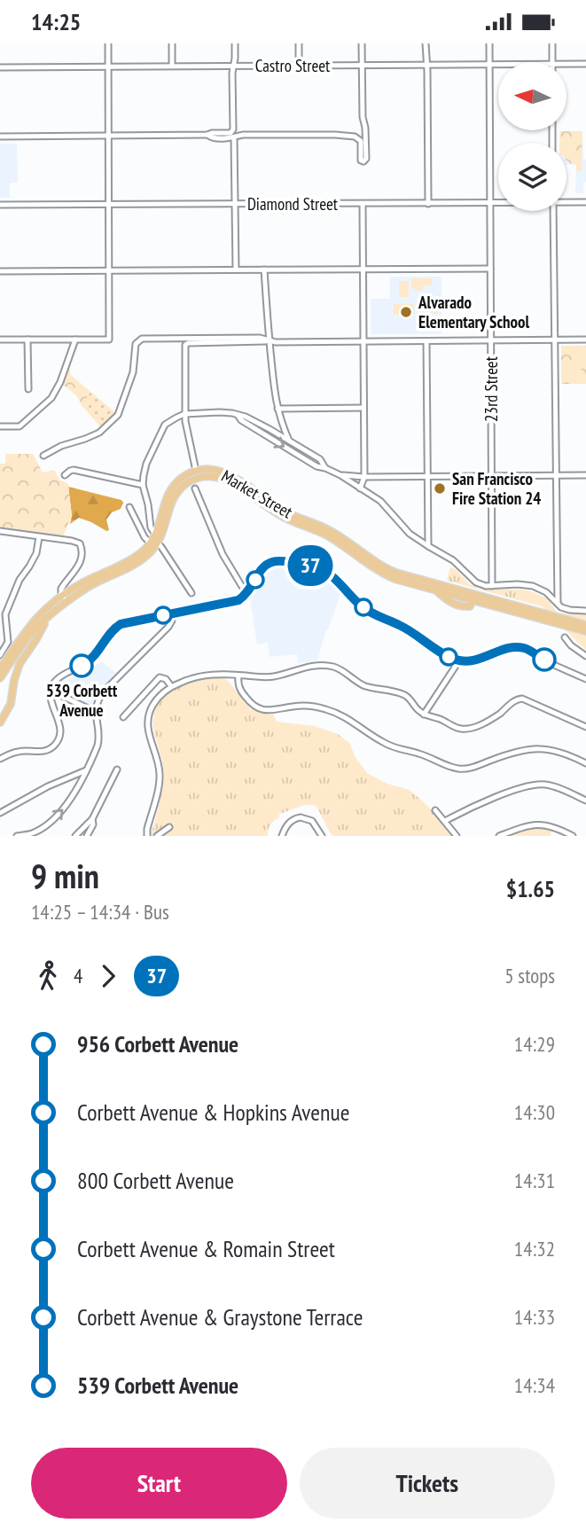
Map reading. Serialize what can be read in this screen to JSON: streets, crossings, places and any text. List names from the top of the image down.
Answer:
{
  "streets": {
    "main road": ["Market Street"],
    "street": ["Castro Street", "Diamond Street", "23rd Street"]
  },
  "crossings": [
    ["Castro Street", "23rd Street"],
    ["Diamond Street", "23rd Street"]
  ],
  "places": ["Alvarado Elementary School", "San Francisco Fire Station 24", "539 Corbett Avenue"],
  "lines": ["bus line 37"],
  "north": "left",
  "page": {
    "status": "14:25",
    "on_map": "37",
    "heading": ["9 min", "14:25 – 14:34 · Bus", "$1.65"],
    "legs": ["4", "37", "5 stops"],
    "list": [
      {
        "name": "956 Corbett Avenue",
        "value": "14:29"
      },
      {
        "name": "Corbett Avenue & Hopkins Avenue",
        "value": "14:30"
      },
      {
        "name": "800 Corbett Avenue",
        "value": "14:31"
      },
      {
        "name": "Corbett Avenue & Romain Street",
        "value": "14:32"
      },
      {
        "name": "Corbett Avenue & Graystone Terrace",
        "value": "14:33"
      },
      {
        "name": "539 Corbett Avenue",
        "value": "14:34"
      }
    ],
    "buttons": ["Start", "Tickets"]
  }
}
